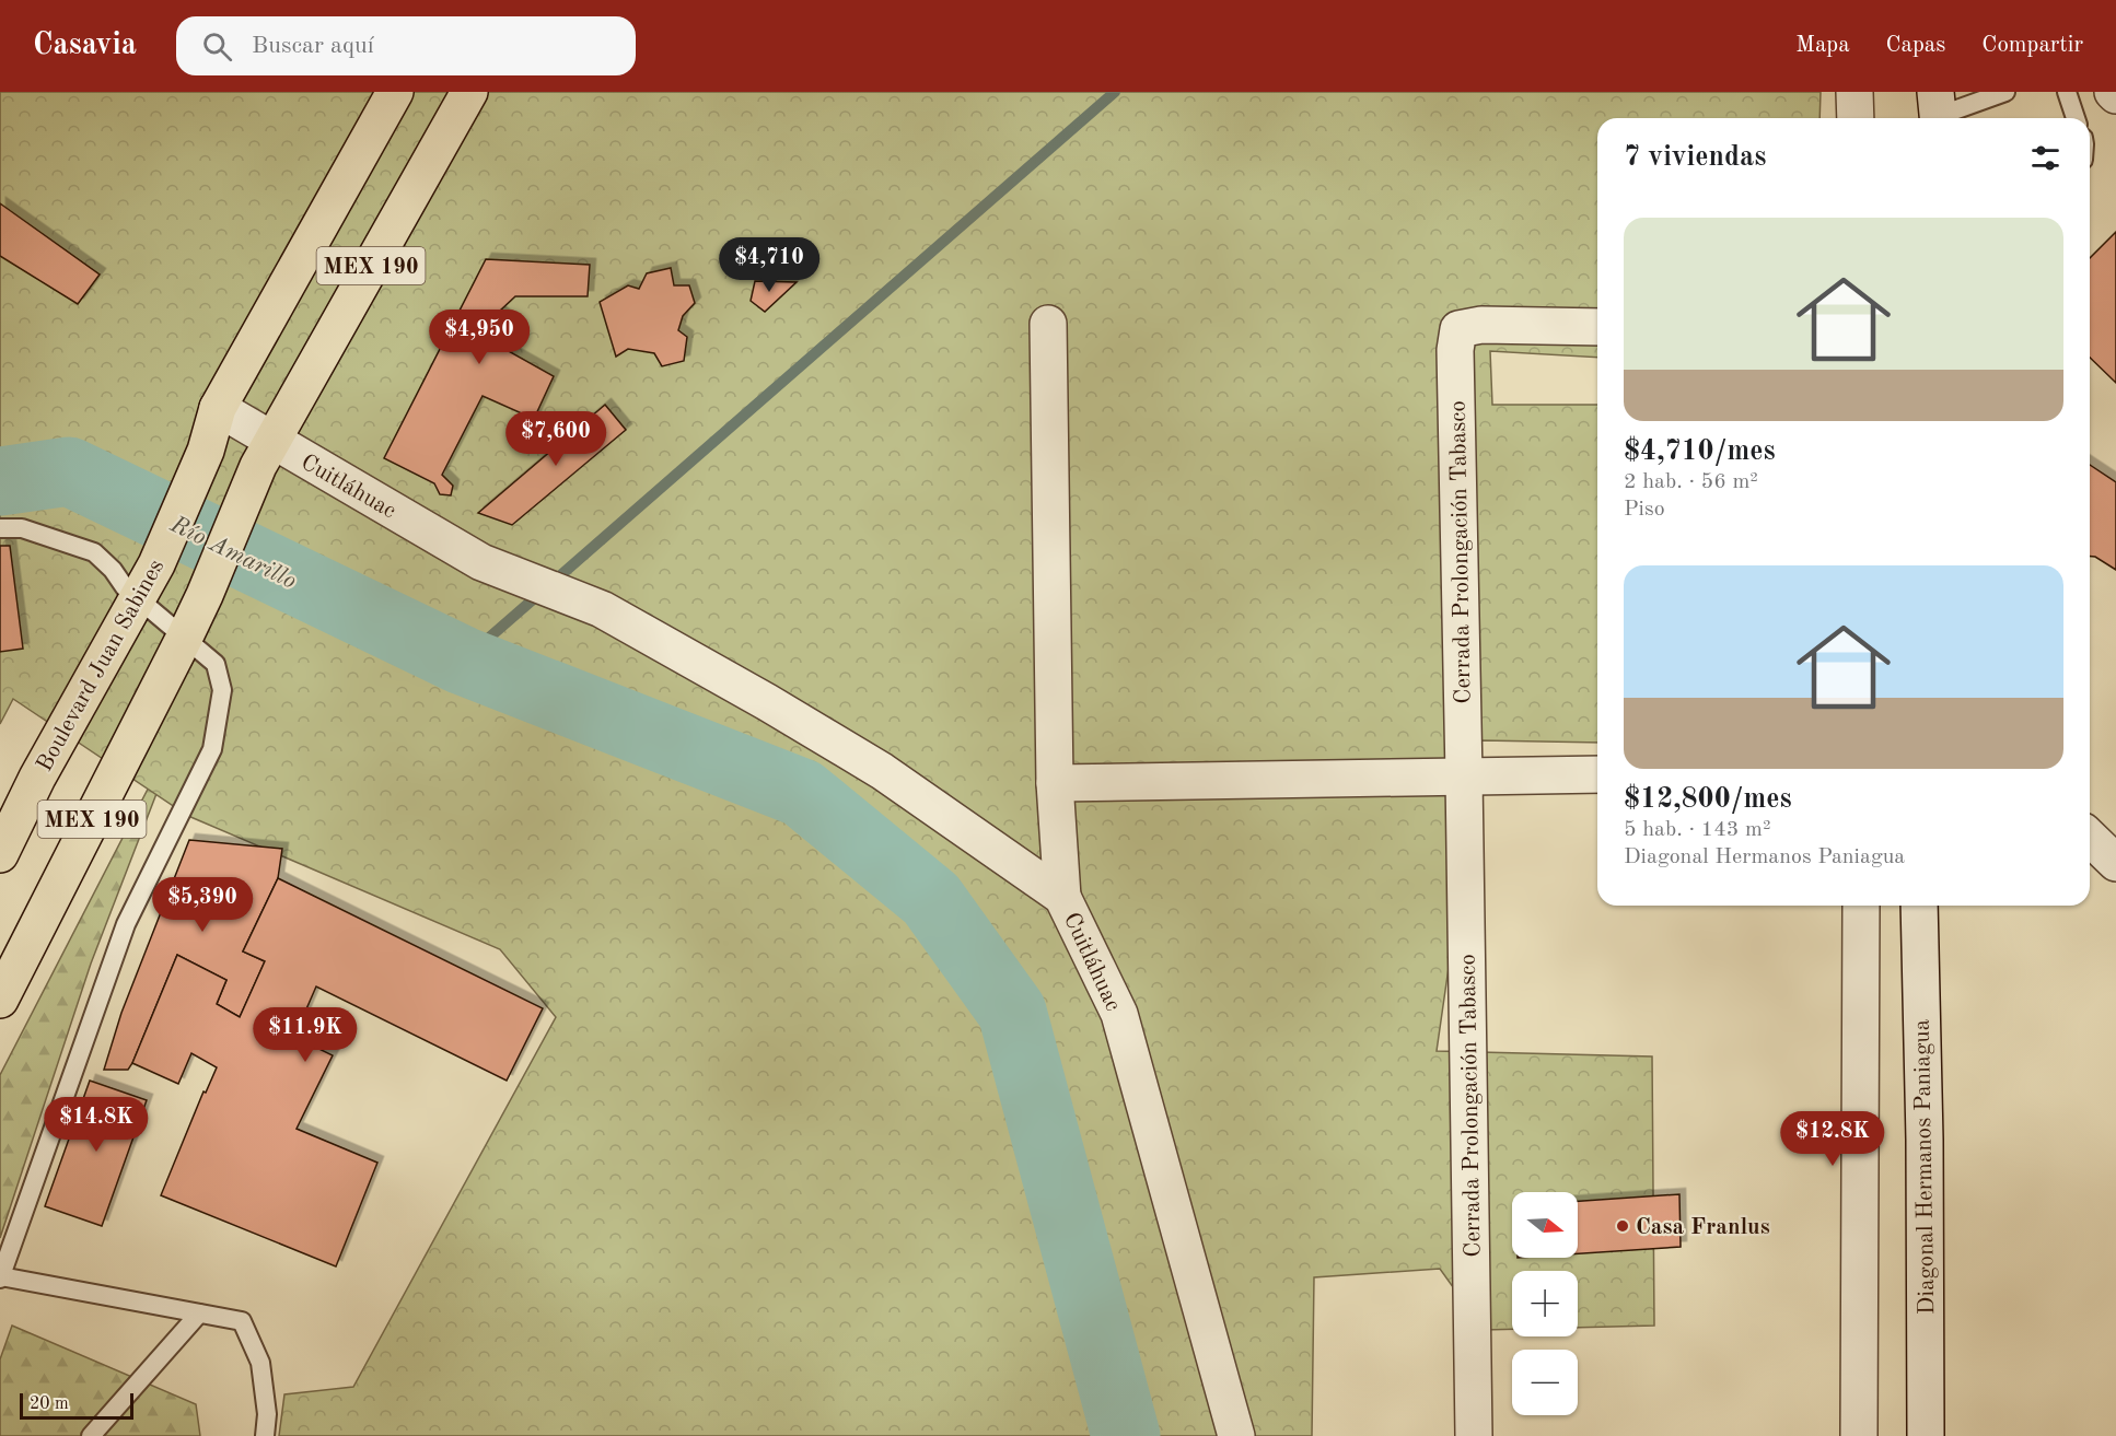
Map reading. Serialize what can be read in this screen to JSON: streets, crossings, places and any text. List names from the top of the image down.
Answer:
{
  "streets": {
    "main road": ["MEX 190", "Boulevard Juan Sabines"],
    "street": ["Cuitláhuac", "Cerrada Prolongación Tabasco", "Diagonal Hermanos Paniagua"]
  },
  "crossings": [
    ["MEX 190", "Cuitláhuac"],
    ["Cuitláhuac", "Boulevard Juan Sabines"]
  ],
  "water": ["Río Amarillo"],
  "places": ["Casa Franlus"],
  "scale_bar": "20 m",
  "north": "right",
  "page": {
    "header": "Casavia",
    "search": "Buscar aquí",
    "nav": ["Mapa", "Capas", "Compartir"],
    "heading": "7 viviendas",
    "list": [
      {
        "name": "$4,710/mes",
        "note": "2 hab. · 56 m² · Piso"
      },
      {
        "name": "$12,800/mes",
        "note": "5 hab. · 143 m² · Diagonal Hermanos Paniagua"
      }
    ],
    "price": [
      "$4,710",
      "$4,950",
      "$7,600",
      "$5,390",
      "$11.9K",
      "$14.8K",
      "$12.8K"
    ],
    "map_buttons": ["+", "−"],
    "scale": "20 m"
  }
}
